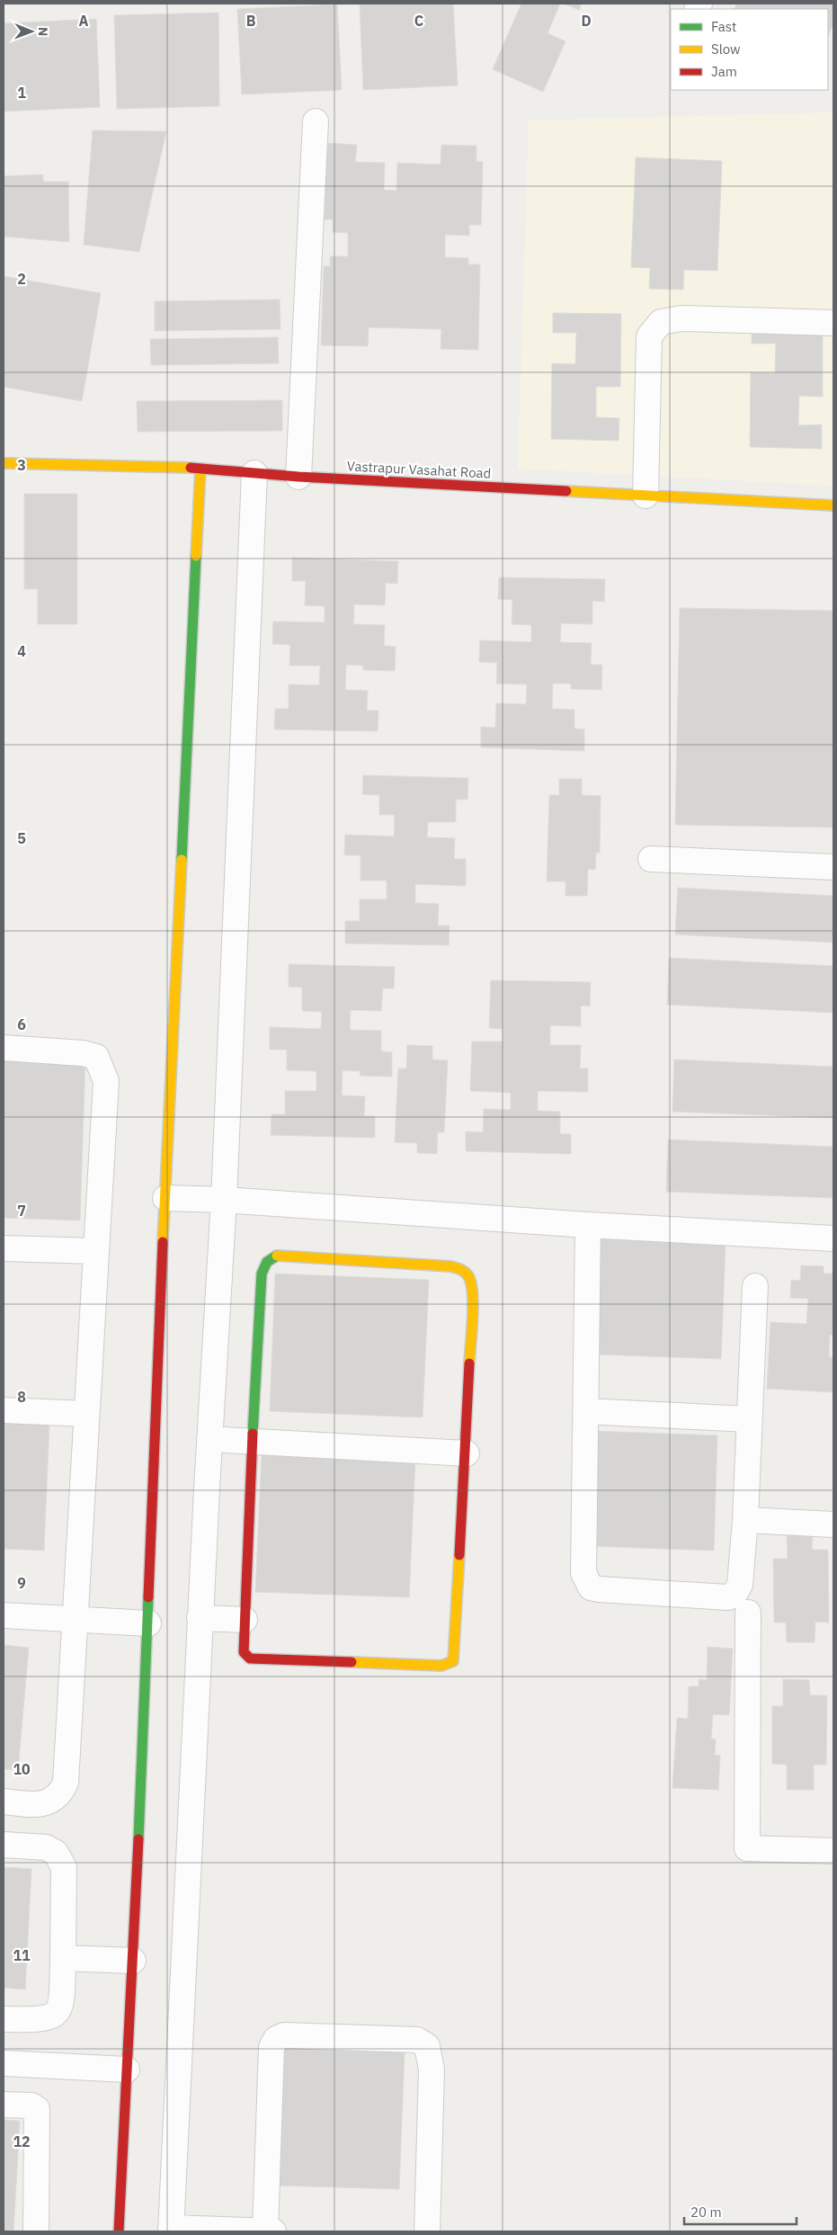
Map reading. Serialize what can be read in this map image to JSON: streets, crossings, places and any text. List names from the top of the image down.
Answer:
{
  "streets": {
    "street": ["Vastrapur Vasahat Road"]
  },
  "legend": ["Fast", "Slow", "Jam"],
  "scale_bar": "20 m",
  "north": "right",
  "grid": {
    "columns": [
      "A",
      "B",
      "C",
      "D"
    ],
    "rows": [
      "1",
      "2",
      "3",
      "4",
      "5",
      "6",
      "7",
      "8",
      "9",
      "10",
      "11",
      "12"
    ]
  }
}
